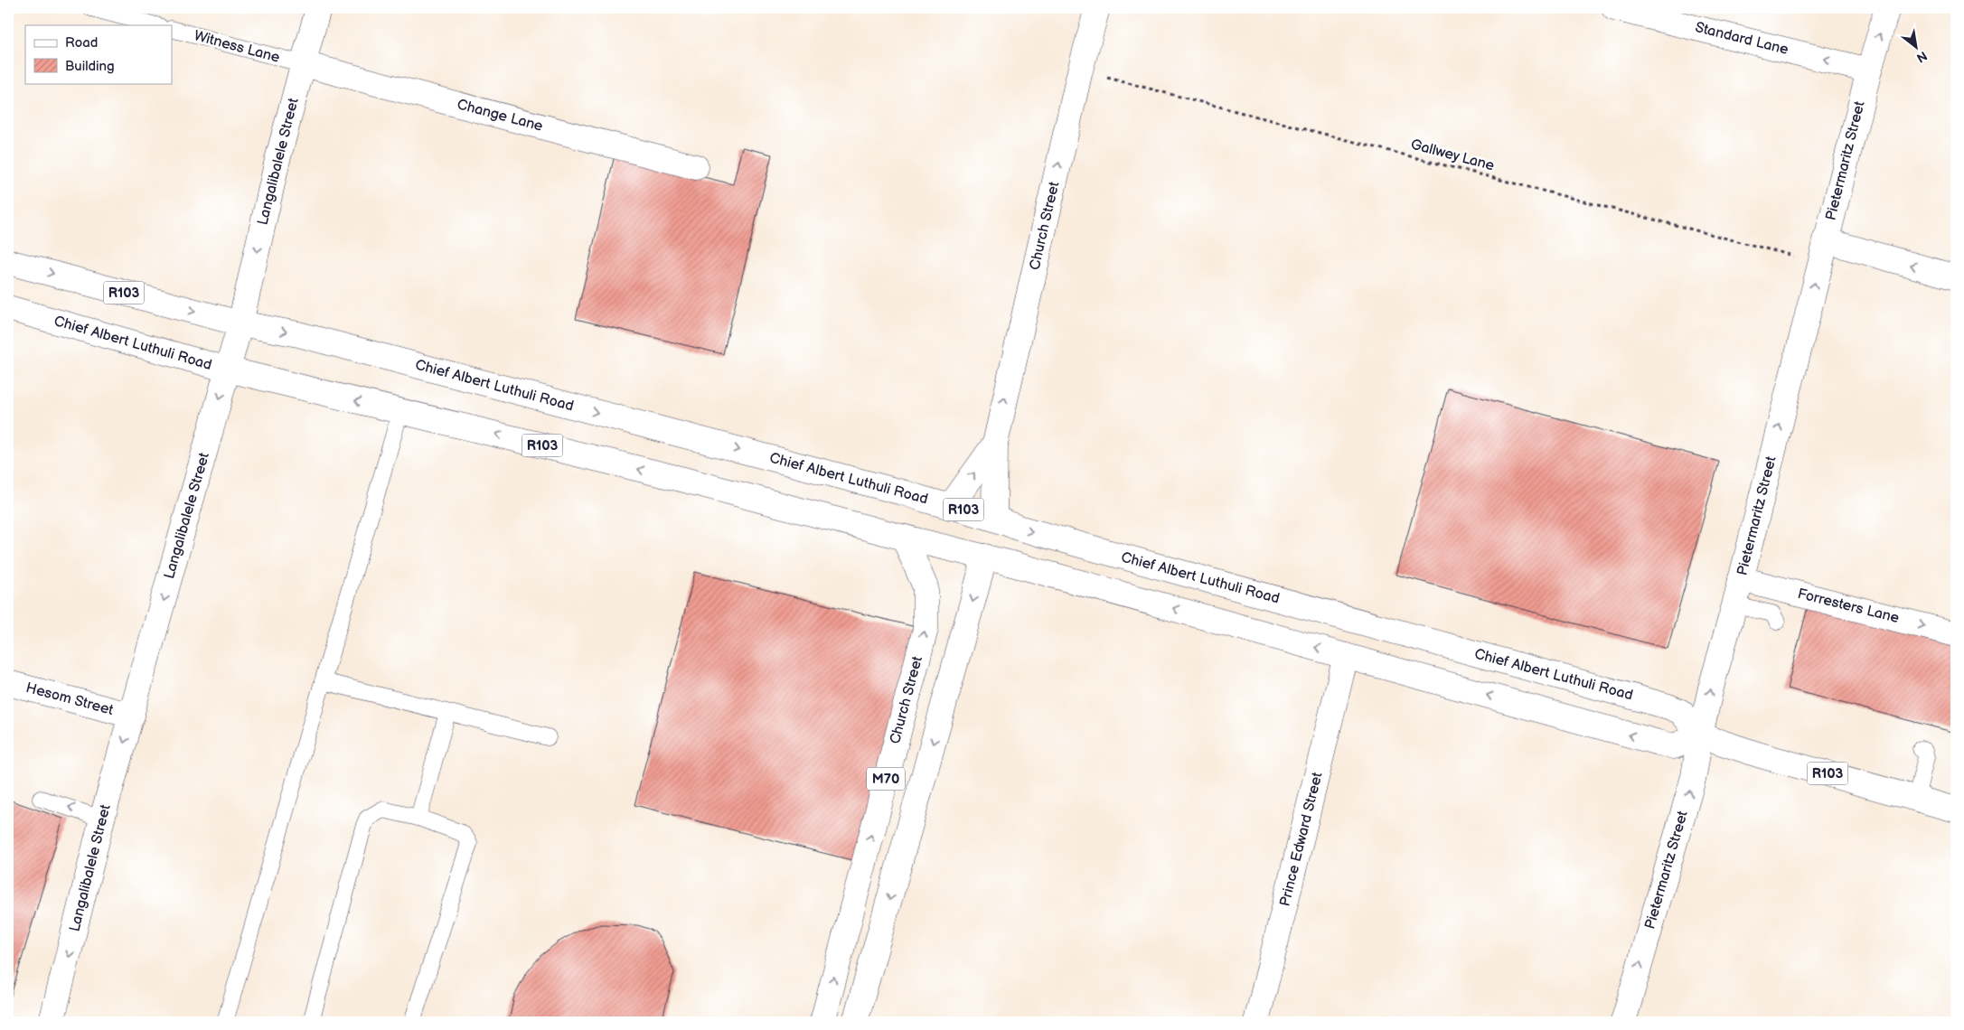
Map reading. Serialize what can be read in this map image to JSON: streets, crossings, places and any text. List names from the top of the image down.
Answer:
{
  "streets": {
    "main road": [
      "Standard Lane",
      "Change Lane",
      "Pietermaritz Street",
      "Langalibalele Street",
      "Church Street",
      "R103",
      "Chief Albert Luthuli Road",
      "Forresters Lane",
      "Hesom Street",
      "M70",
      "Prince Edward Street"
    ],
    "lane": ["Witness Lane"],
    "path": ["Gallwey Lane"]
  },
  "crossings": [
    ["Standard Lane", "Pietermaritz Street"],
    ["Witness Lane", "Change Lane"],
    ["Witness Lane", "Langalibalele Street"],
    ["Change Lane", "Langalibalele Street"],
    ["Gallwey Lane", "Pietermaritz Street"],
    ["Gallwey Lane", "Church Street"],
    ["Pietermaritz Street", "R103"],
    ["Pietermaritz Street", "Chief Albert Luthuli Road"],
    ["Pietermaritz Street", "Forresters Lane"],
    ["Langalibalele Street", "Chief Albert Luthuli Road"],
    ["Langalibalele Street", "Hesom Street"],
    ["Church Street", "Chief Albert Luthuli Road"],
    ["R103", "Chief Albert Luthuli Road"],
    ["Chief Albert Luthuli Road", "M70"],
    ["Chief Albert Luthuli Road", "Prince Edward Street"]
  ],
  "one_way": ["Standard Lane", "Pietermaritz Street", "Langalibalele Street"],
  "legend": ["Road", "Building"],
  "north": "bottom right"
}
